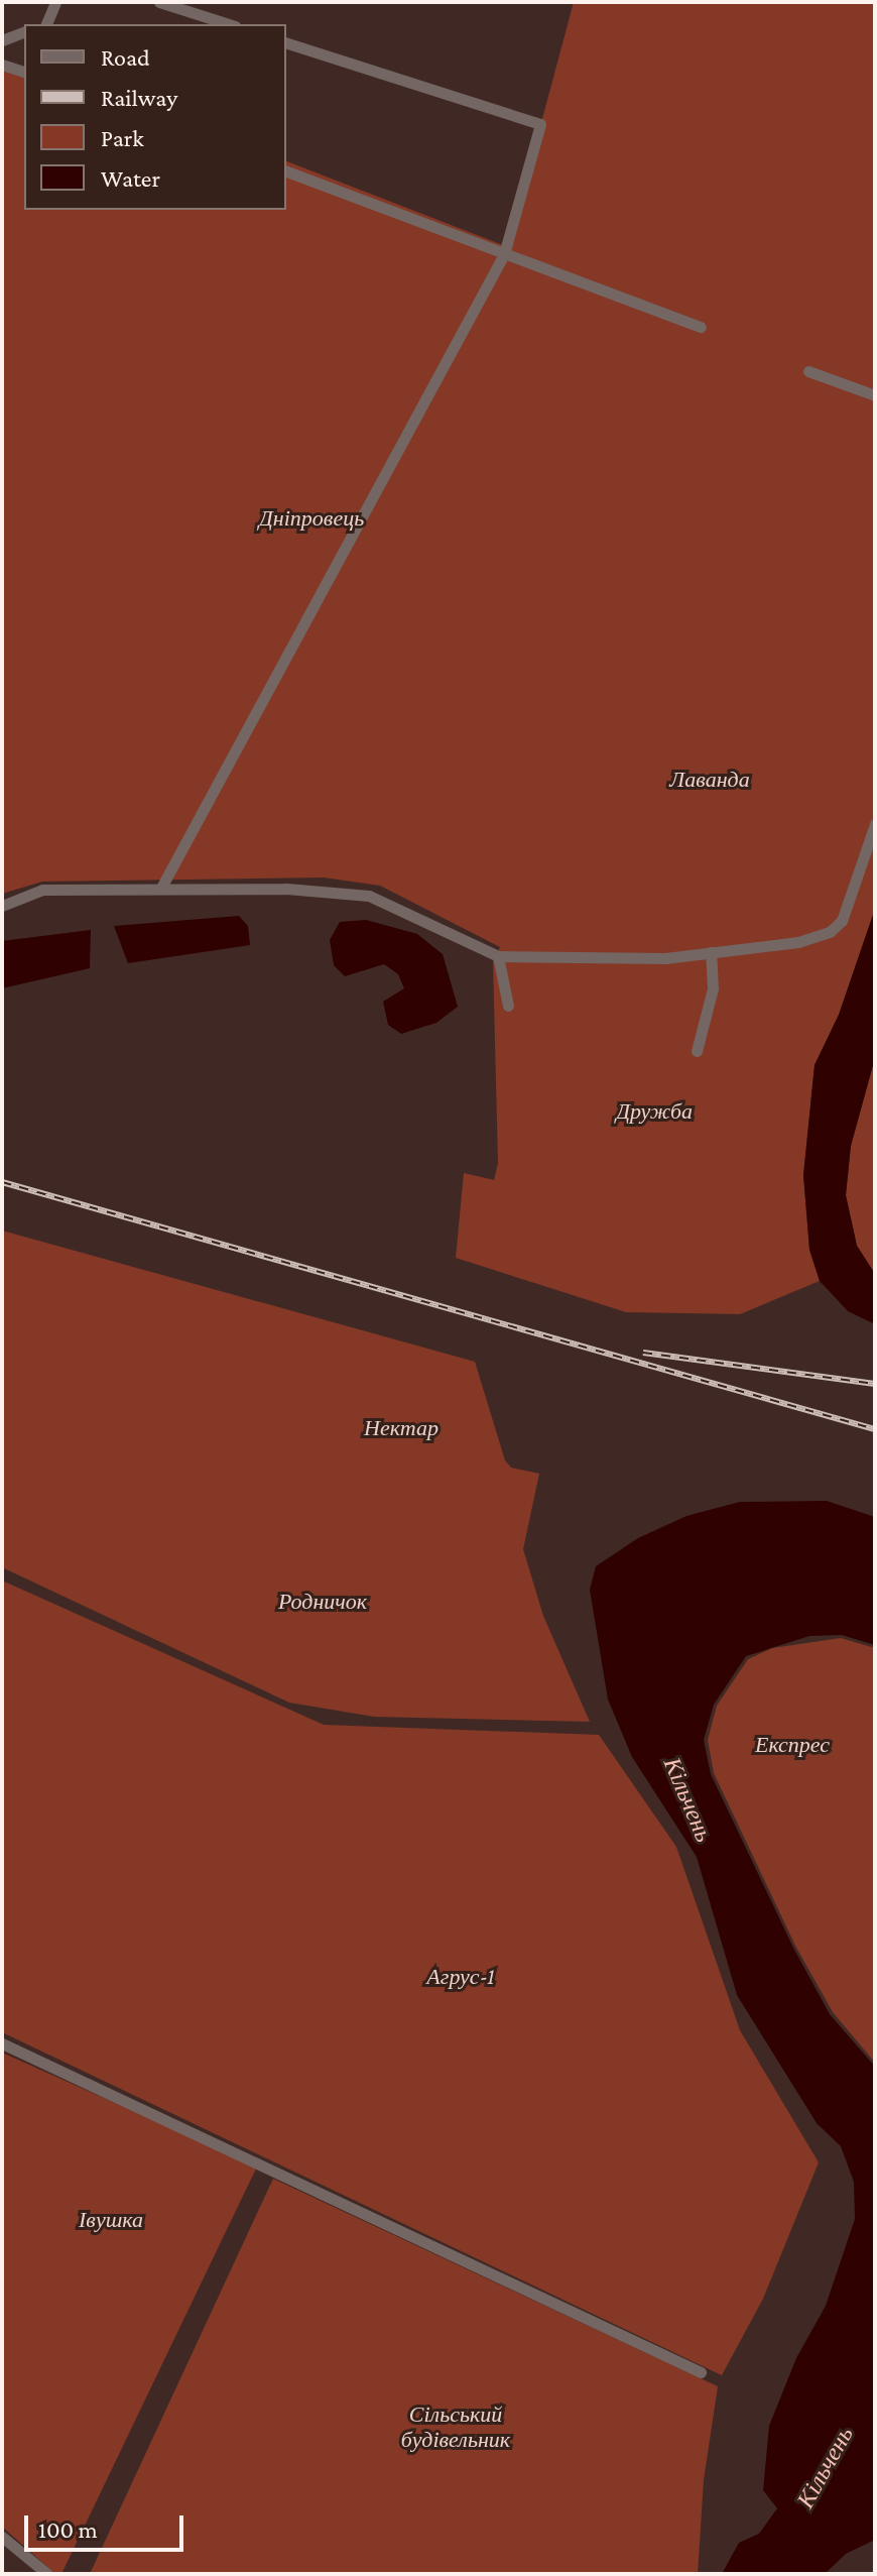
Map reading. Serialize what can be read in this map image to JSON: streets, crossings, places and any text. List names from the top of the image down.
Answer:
{
  "water": ["Кільчень"],
  "parks": [
    "Дніпровець",
    "Лаванда",
    "Дружба",
    "Нектар",
    "Родничок",
    "Експрес",
    "Агрус-1",
    "Івушка",
    "Сільський будівельник"
  ],
  "legend": [
    "Road",
    "Railway",
    "Park",
    "Water"
  ],
  "scale_bar": "100 m"
}
